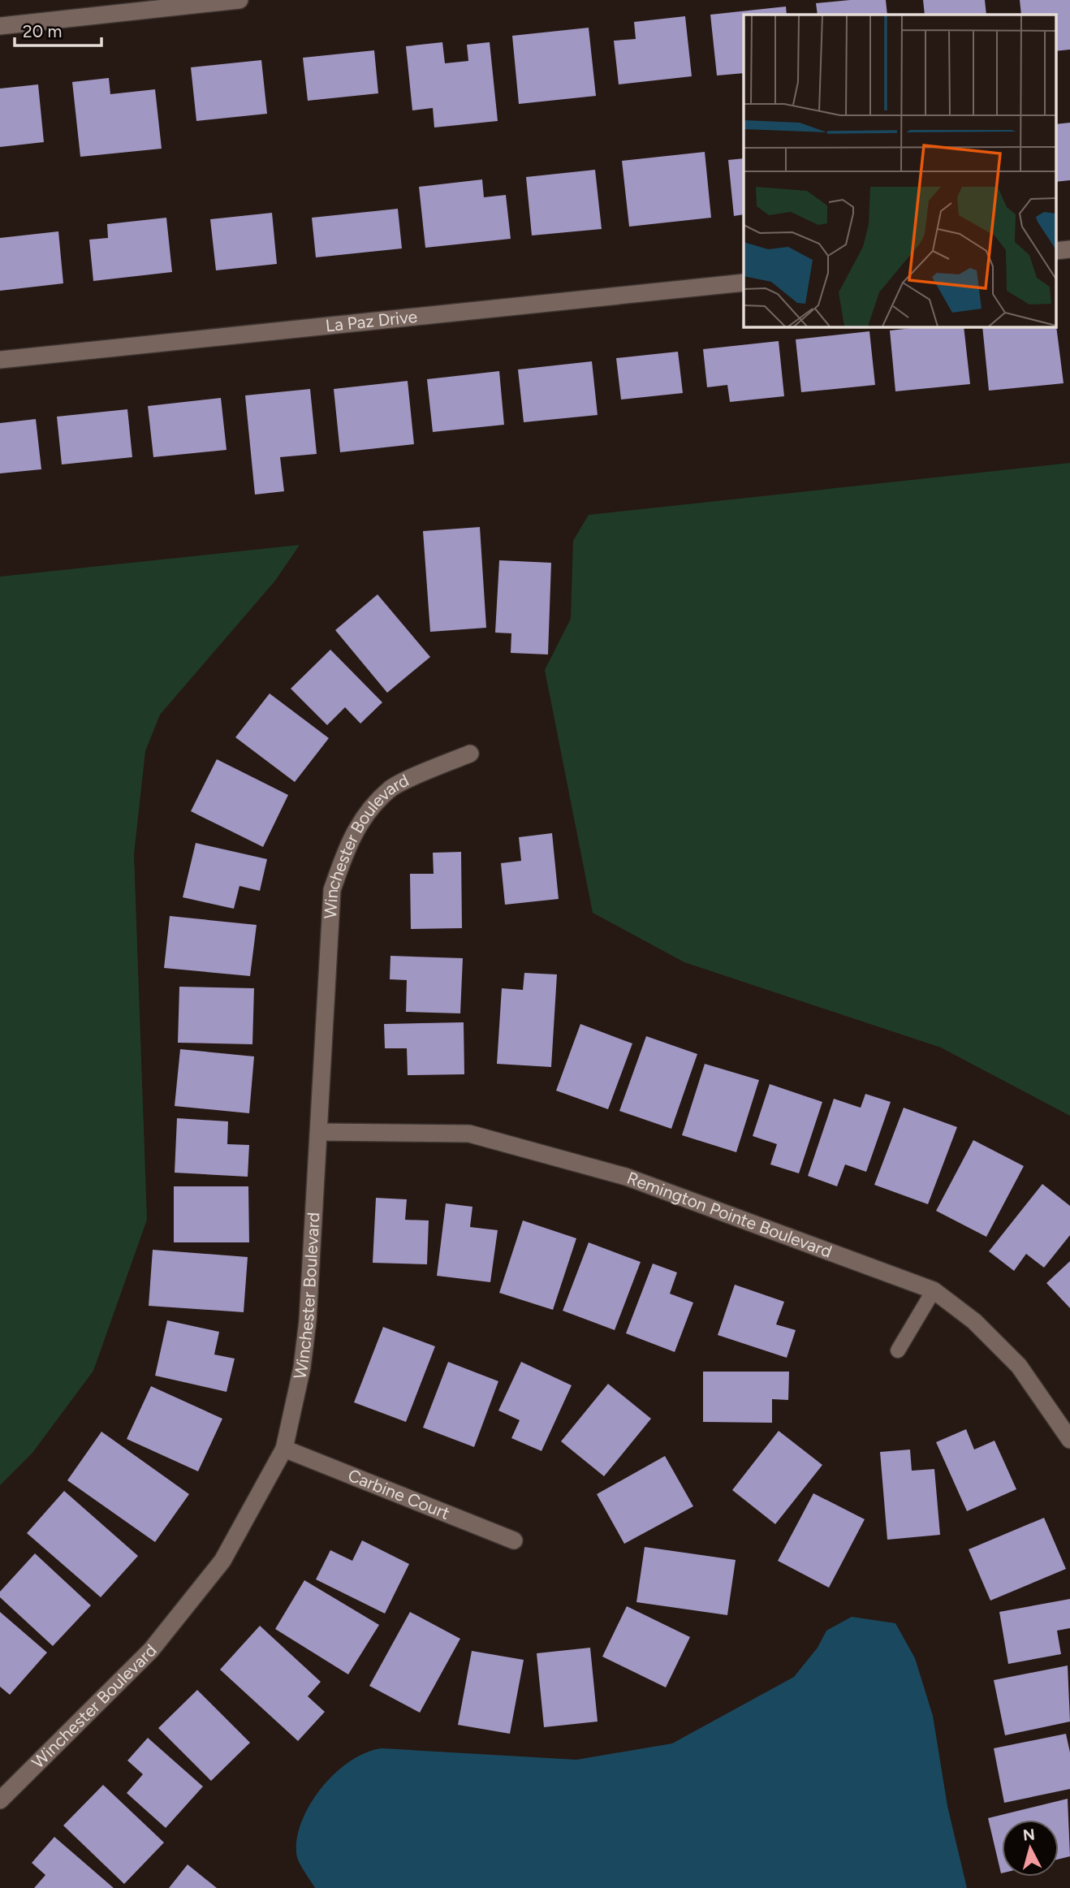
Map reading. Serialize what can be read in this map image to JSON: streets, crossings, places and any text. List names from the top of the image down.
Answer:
{
  "streets": {
    "street": [
      "La Paz Drive",
      "Winchester Boulevard",
      "Remington Pointe Boulevard",
      "Carbine Court"
    ]
  },
  "crossings": [
    ["Winchester Boulevard", "Remington Pointe Boulevard"],
    ["Winchester Boulevard", "Carbine Court"]
  ],
  "scale_bar": "20 m",
  "north": "top"
}
